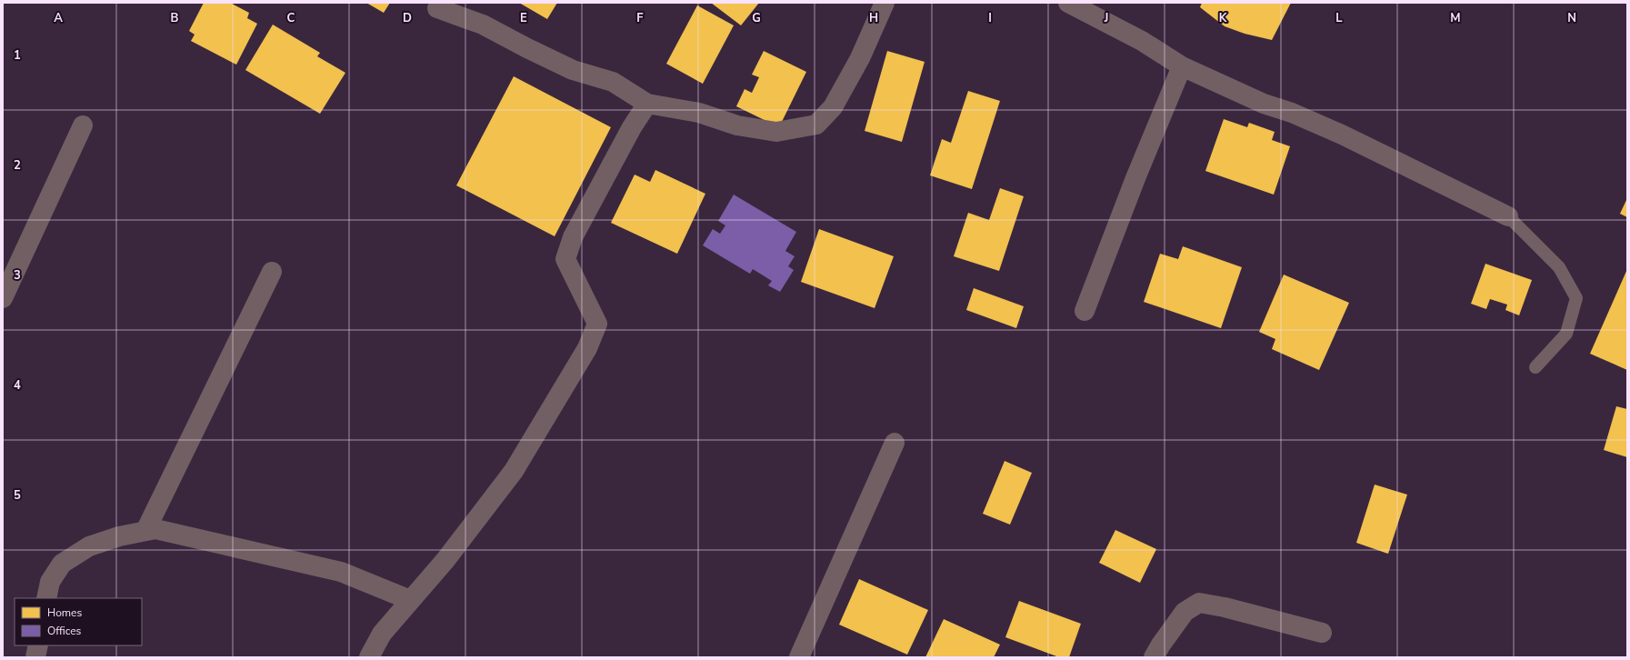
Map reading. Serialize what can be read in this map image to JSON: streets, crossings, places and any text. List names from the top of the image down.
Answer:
{
  "legend": ["Homes", "Offices"],
  "grid": {
    "columns": [
      "A",
      "B",
      "C",
      "D",
      "E",
      "F",
      "G",
      "H",
      "I",
      "J",
      "K",
      "L",
      "M",
      "N"
    ],
    "rows": [
      "1",
      "2",
      "3",
      "4",
      "5"
    ]
  }
}
